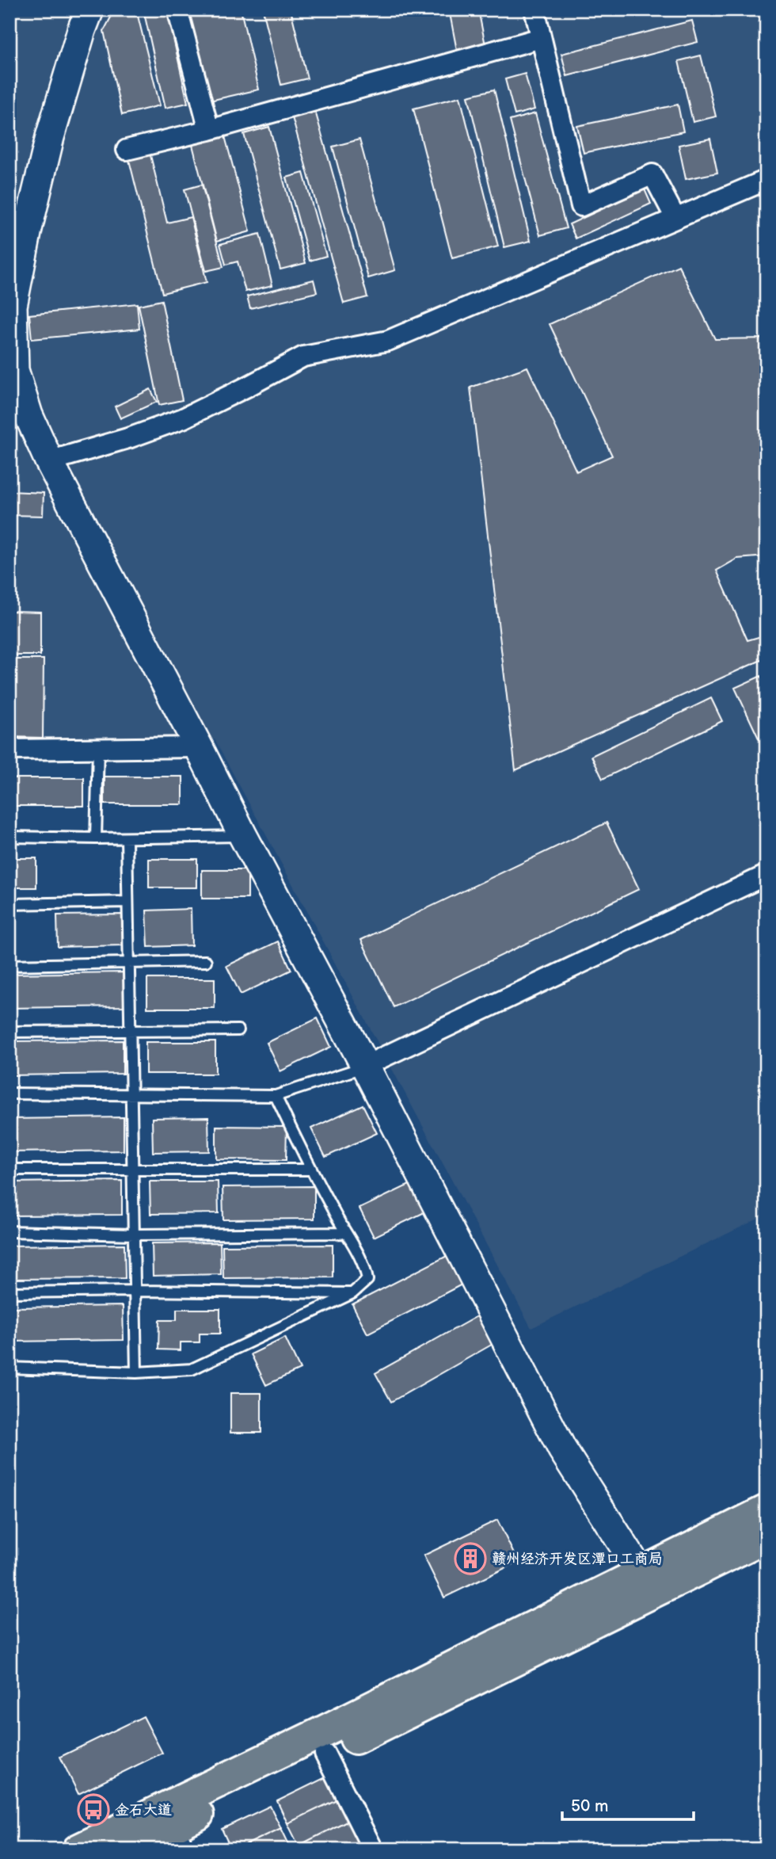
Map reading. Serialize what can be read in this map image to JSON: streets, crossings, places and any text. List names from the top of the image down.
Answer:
{
  "places": {
    "building": ["赣州经济开发区潭口工商局"],
    "bus stop": ["金石大道"]
  },
  "scale_bar": "50 m"
}
